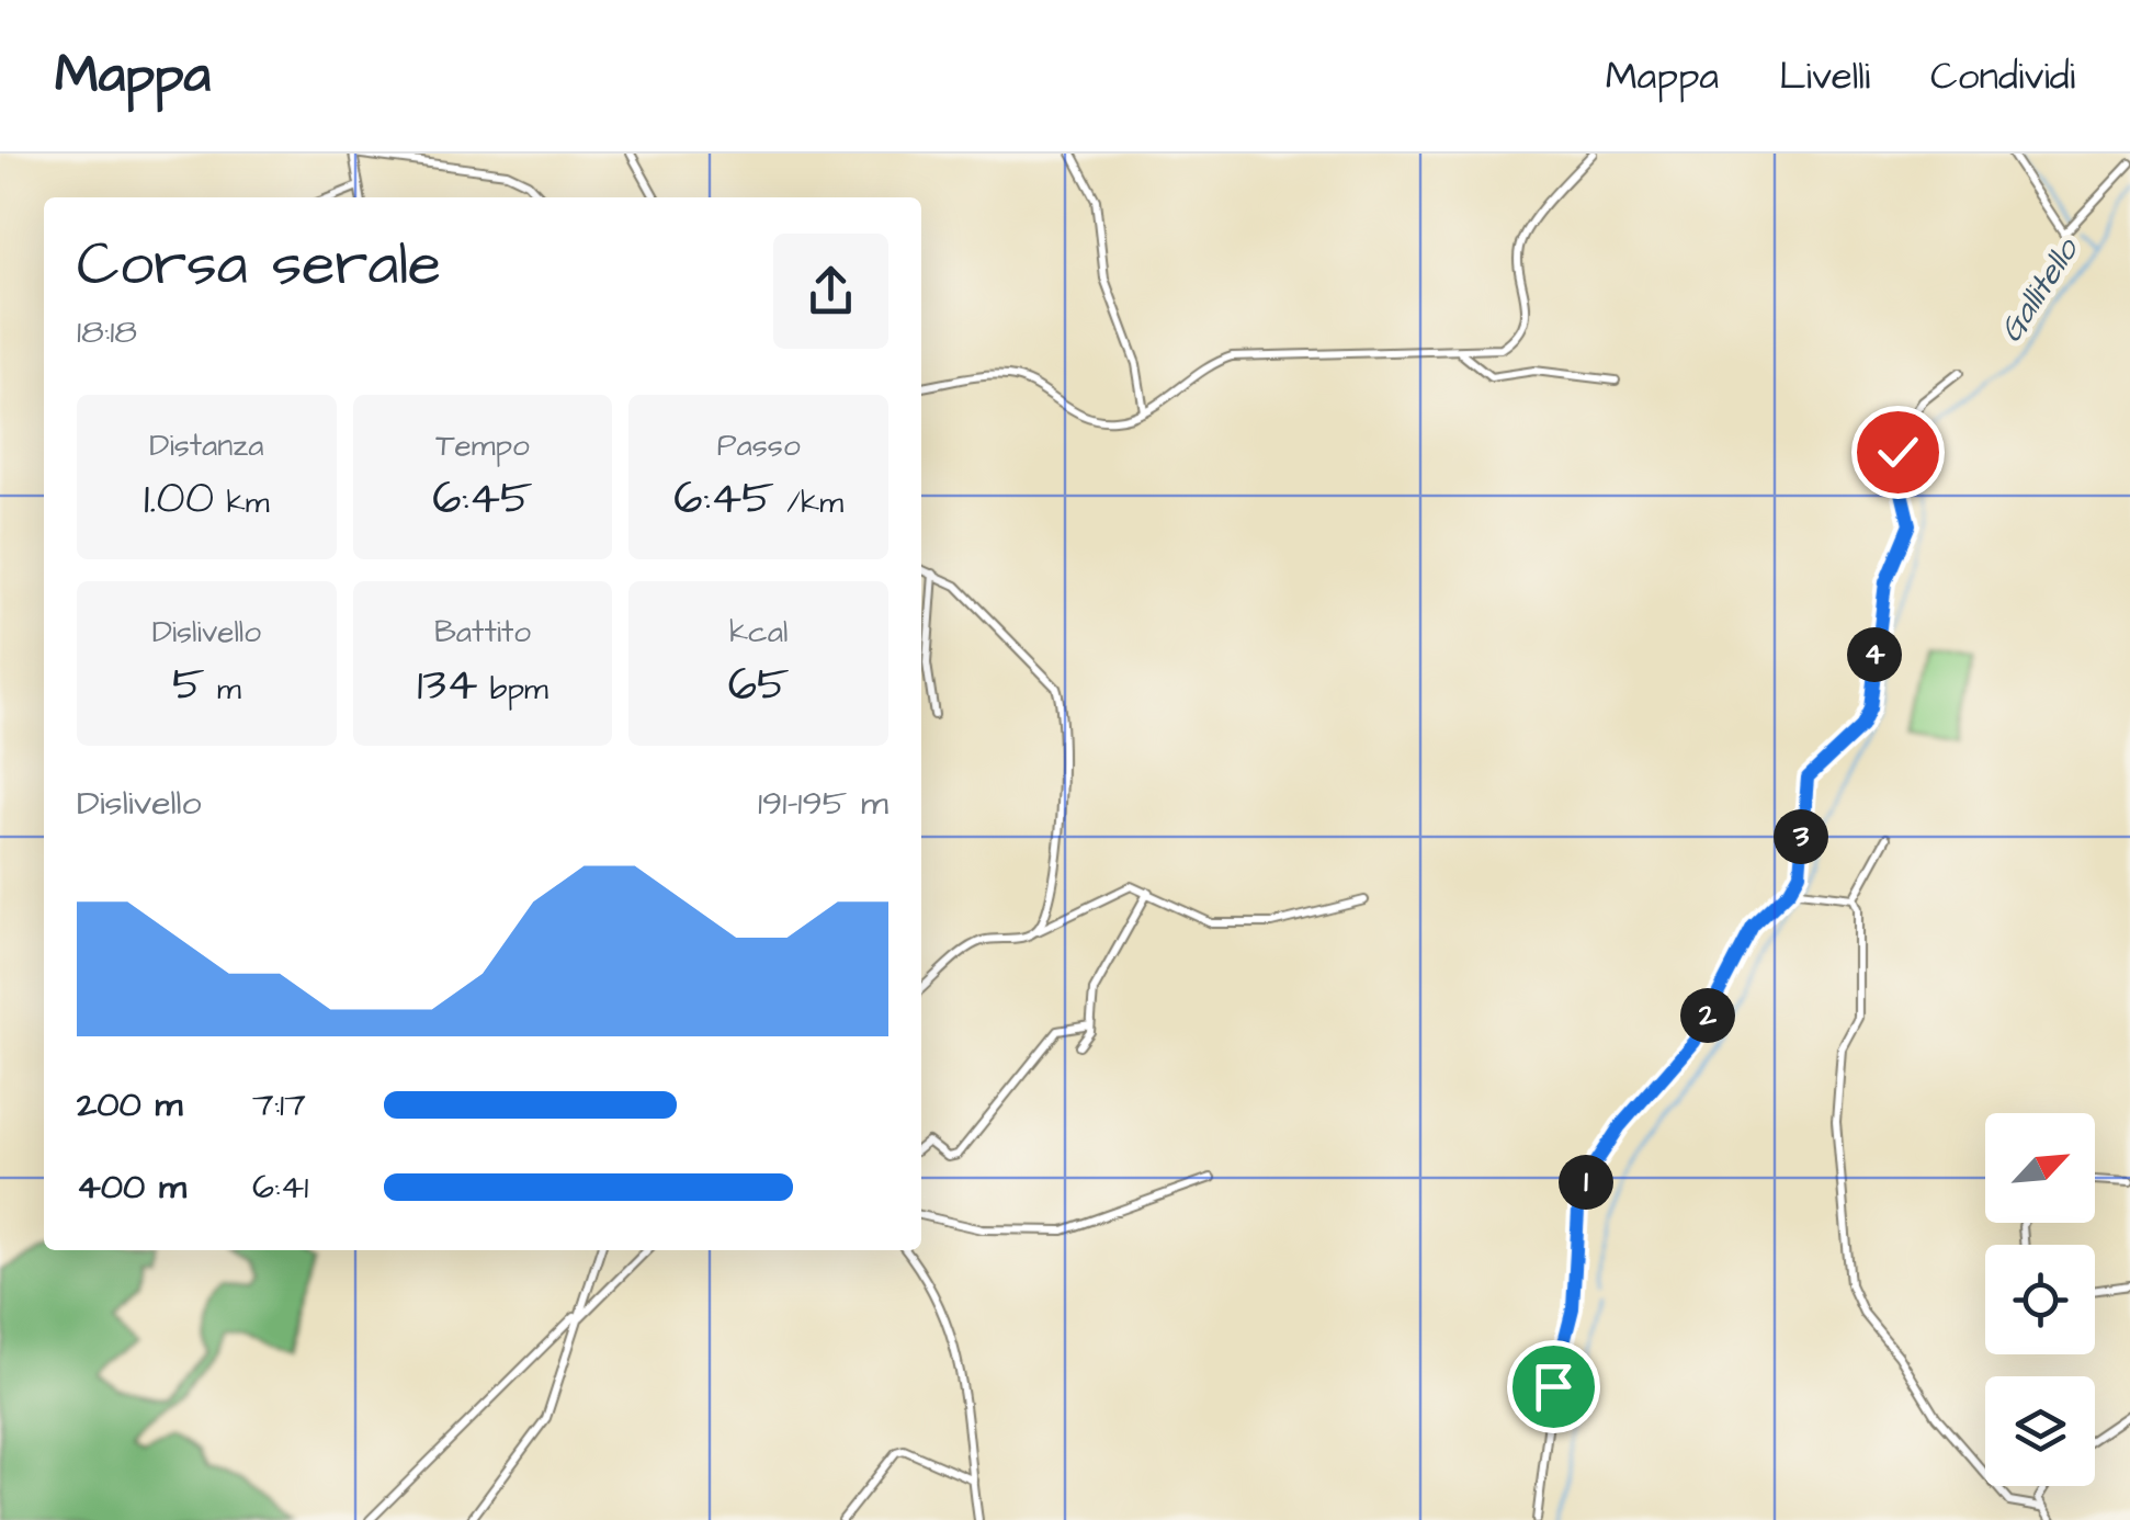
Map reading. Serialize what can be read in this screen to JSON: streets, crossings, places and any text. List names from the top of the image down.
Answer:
{
  "water": ["Gallitello"],
  "north": "top right",
  "page": {
    "header": "Mappa",
    "nav": ["Mappa", "Livelli", "Condividi"],
    "heading": ["Corsa serale", "18:18"],
    "stats": [
      ["Distanza", "1.00 km"],
      ["Tempo", "6:45"],
      ["Passo", "6:45 /km"],
      ["Dislivello", "5 m"],
      ["Battito", "134 bpm"],
      ["kcal", "65"]
    ],
    "pins": [
      "4",
      "3",
      "2",
      "1"
    ],
    "chart": ["Dislivello", "191–195 m"],
    "list": [
      {
        "name": "200 m",
        "note": "7:17"
      },
      {
        "name": "400 m",
        "note": "6:41"
      }
    ]
  }
}
